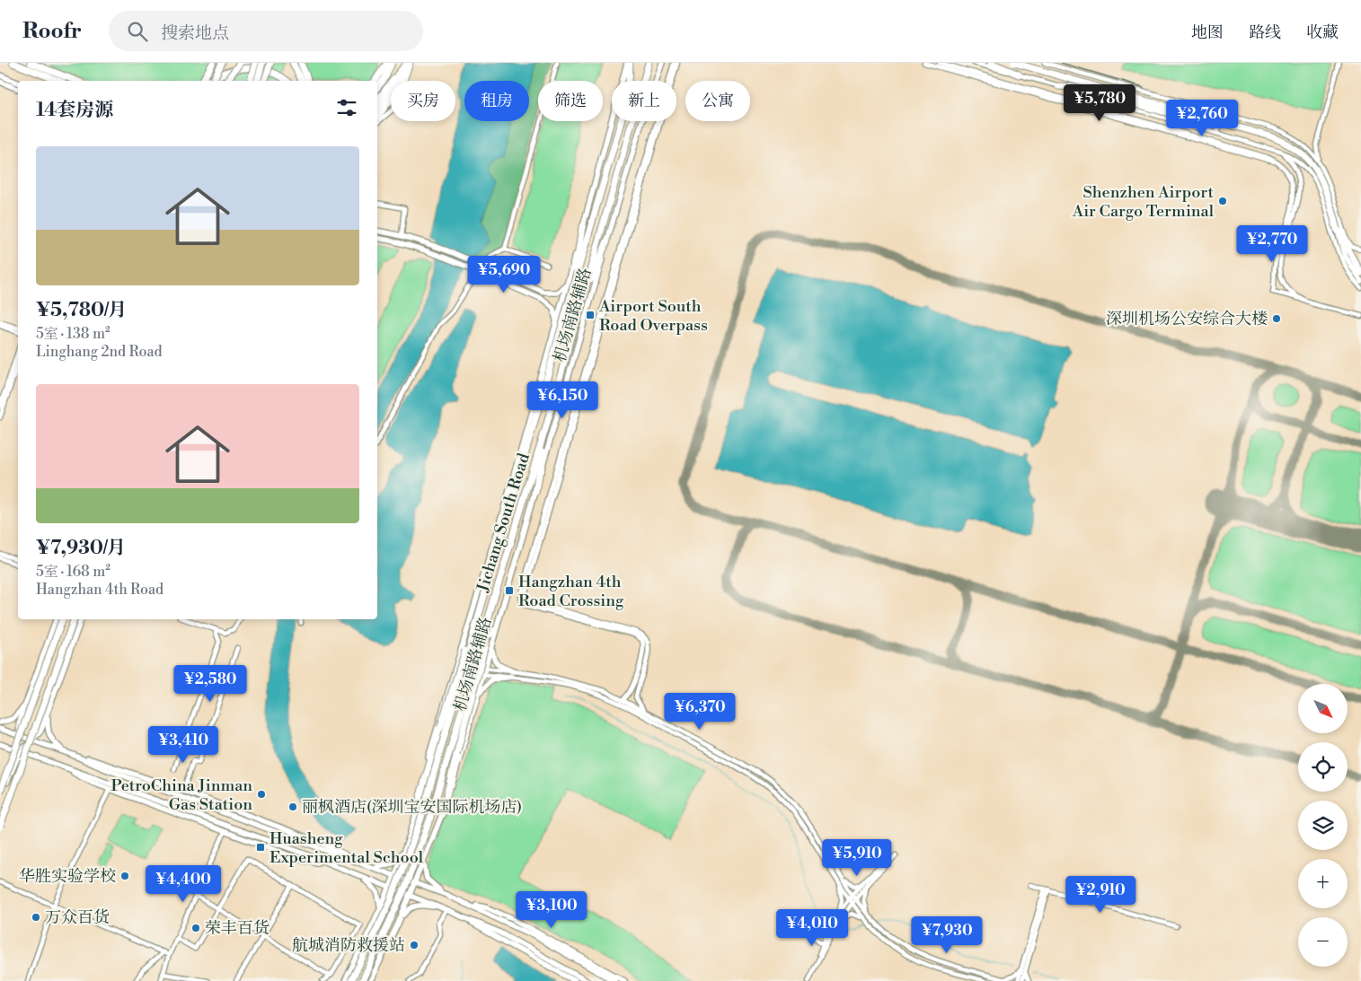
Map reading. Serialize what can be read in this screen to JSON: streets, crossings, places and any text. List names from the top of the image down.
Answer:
{
  "streets": {
    "highway": ["Jichang South Road"],
    "main road": ["机场南路辅路"]
  },
  "crossings": [
    ["机场南路辅路", "Jichang South Road"]
  ],
  "places": {
    "other": [
      "Shenzhen Airport Air Cargo Terminal",
      "深圳机场公安综合大楼",
      "PetroChina Jinman Gas Station",
      "丽枫酒店(深圳宝安国际机场店)",
      "华胜实验学校",
      "万众百货",
      "荣丰百货",
      "航城消防救援站"
    ],
    "transit": ["Airport South Road Overpass", "Hangzhan 4th Road Crossing", "Huasheng Experimental School"]
  },
  "north": "bottom right",
  "page": {
    "header": "Roofr",
    "search": "搜索地点",
    "nav": ["地图", "路线", "收藏"],
    "chip": [
      "买房",
      "租房",
      "筛选",
      "新上",
      "公寓"
    ],
    "heading": "14套房源",
    "price": [
      "¥5,780",
      "¥2,760",
      "¥2,770",
      "¥5,690",
      "¥6,150",
      "¥2,580",
      "¥6,370",
      "¥3,410",
      "¥5,910",
      "¥4,400",
      "¥2,910",
      "¥3,100",
      "¥4,010",
      "¥7,930"
    ],
    "list": [
      {
        "name": "¥5,780/月",
        "note": "5室 · 138 m² · Linghang 2nd Road"
      },
      {
        "name": "¥7,930/月",
        "note": "5室 · 168 m² · Hangzhan 4th Road"
      }
    ],
    "map_buttons": ["+", "−"]
  }
}
